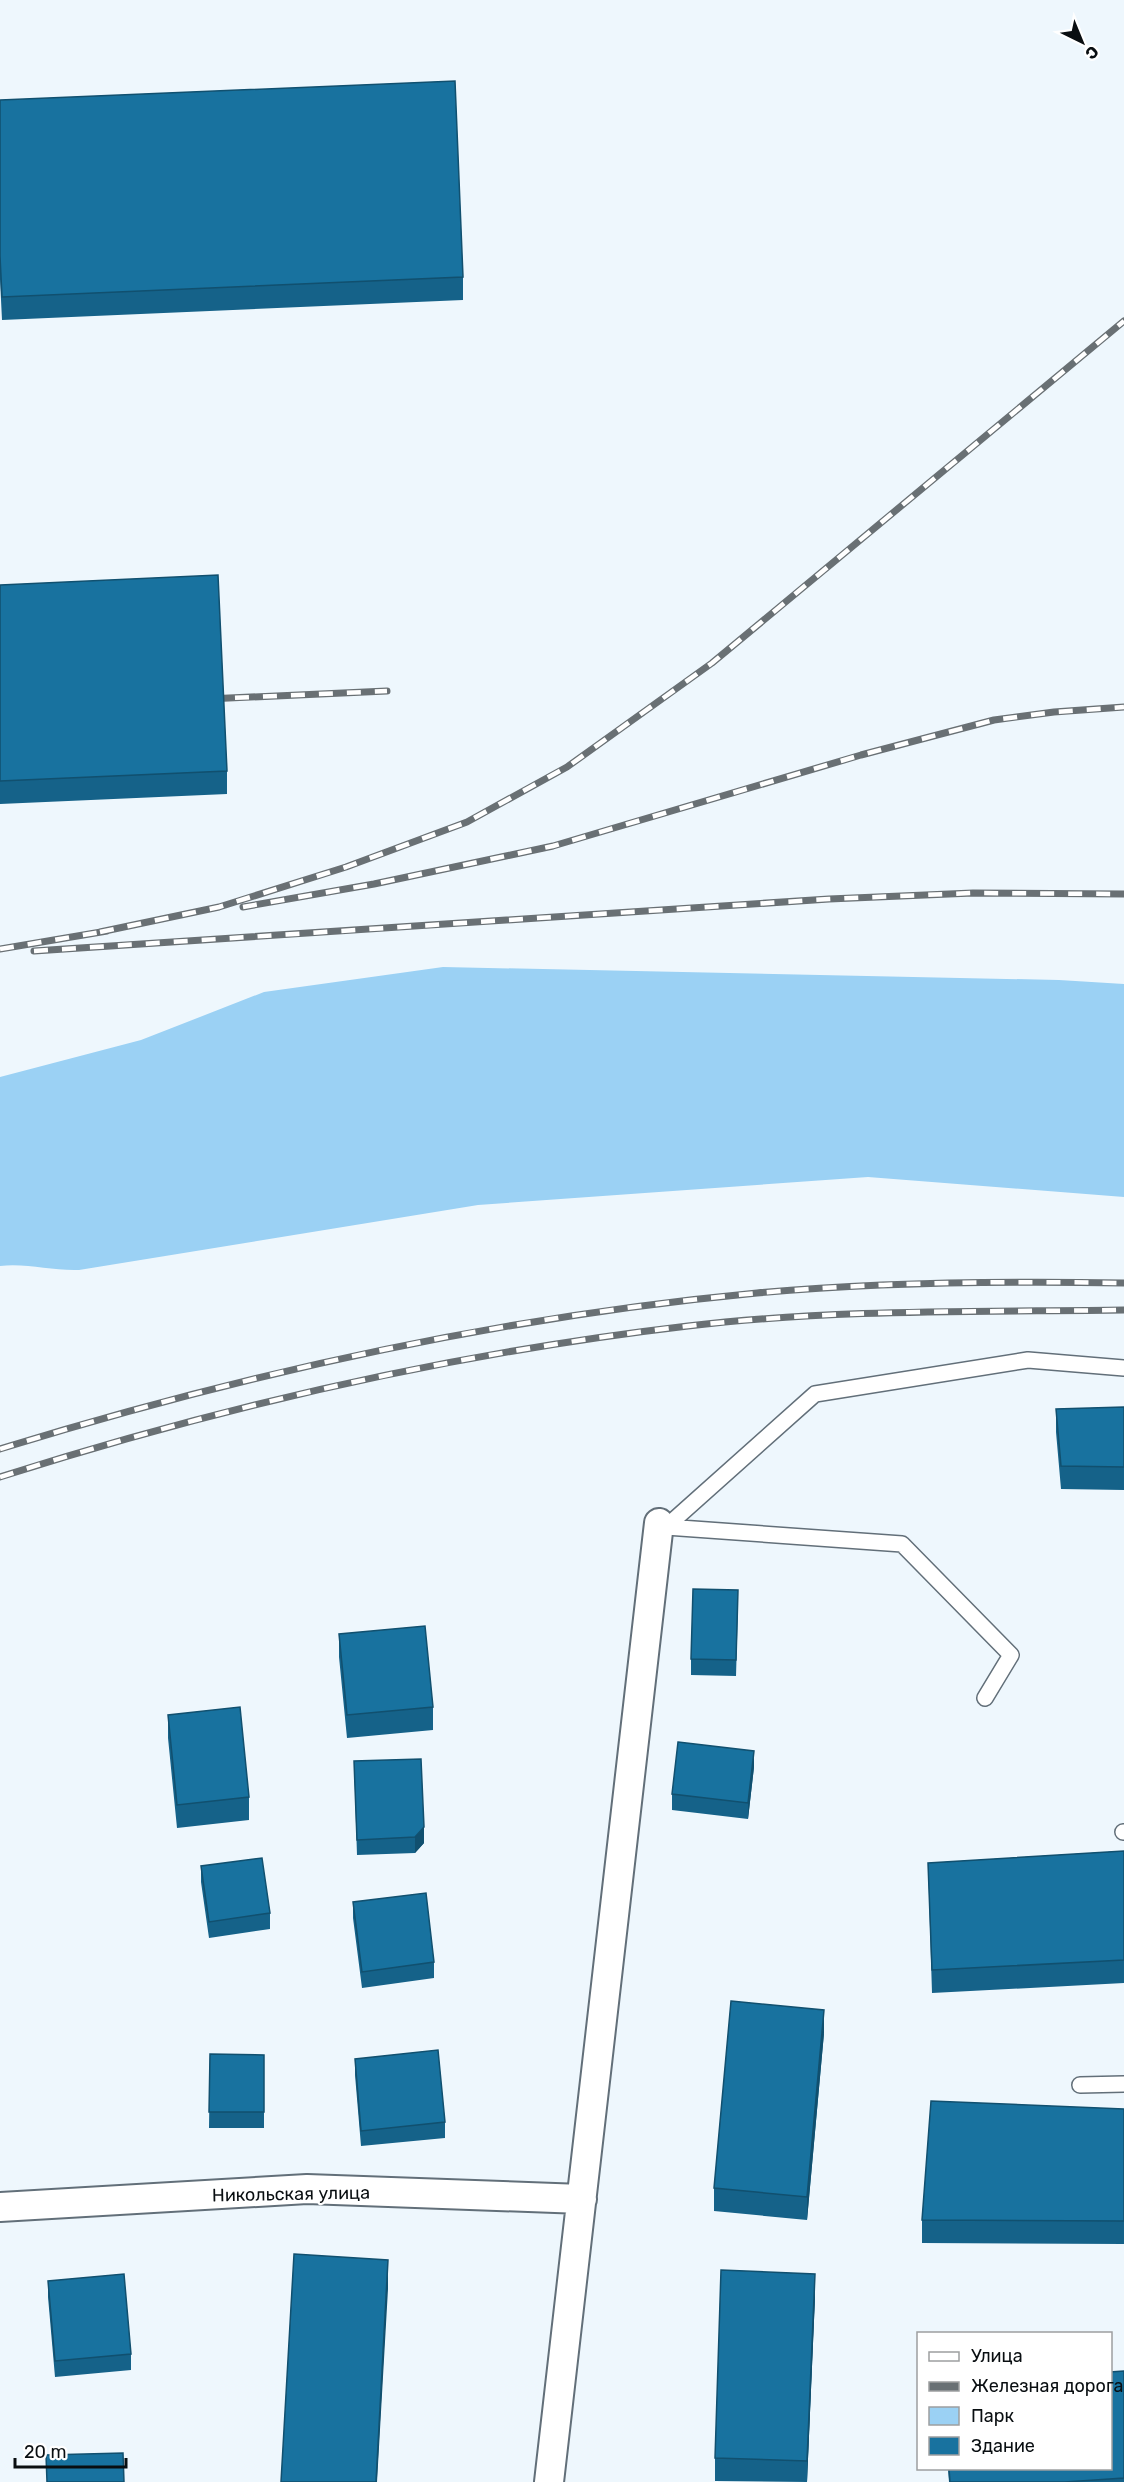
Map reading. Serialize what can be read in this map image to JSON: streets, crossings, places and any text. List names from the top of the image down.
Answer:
{
  "streets": {
    "street": ["Никольская улица"]
  },
  "legend": [
    "Улица",
    "Железная дорога",
    "Парк",
    "Здание"
  ],
  "scale_bar": "20 m",
  "north": "bottom right"
}
